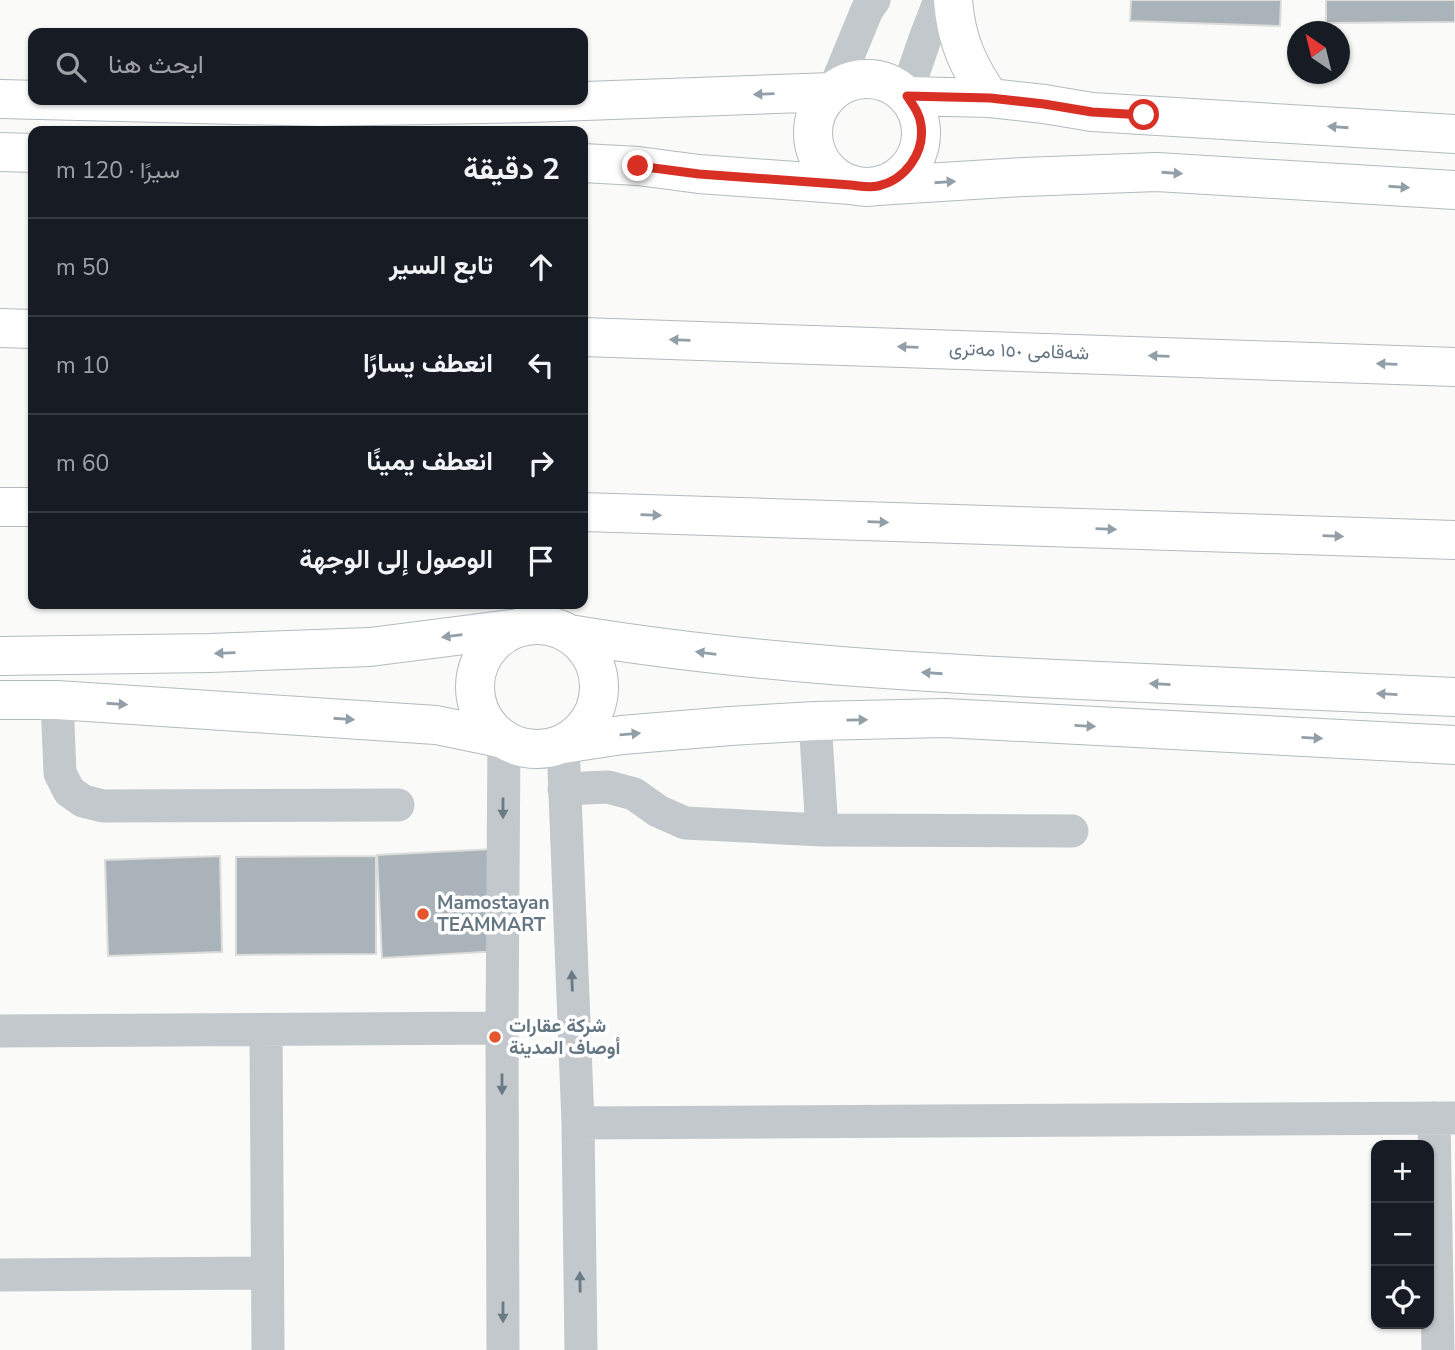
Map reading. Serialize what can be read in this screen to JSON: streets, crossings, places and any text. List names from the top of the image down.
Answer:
{
  "streets": {
    "main road": ["شەقامی ١٥٠ مەتری"]
  },
  "places": ["Mamostayan TEAMMART", "شركة عقارات أوصاف المدينة"],
  "north": "top left",
  "page": {
    "search": "ابحث هنا",
    "heading": ["2 دقيقة", "سيرًا · 120 m"],
    "list": [
      ["تابع السير", "50 m"],
      ["انعطف يسارًا", "10 m"],
      ["انعطف يمينًا", "60 m"],
      "الوصول إلى الوجهة"
    ],
    "map_buttons": ["+", "−"]
  }
}
